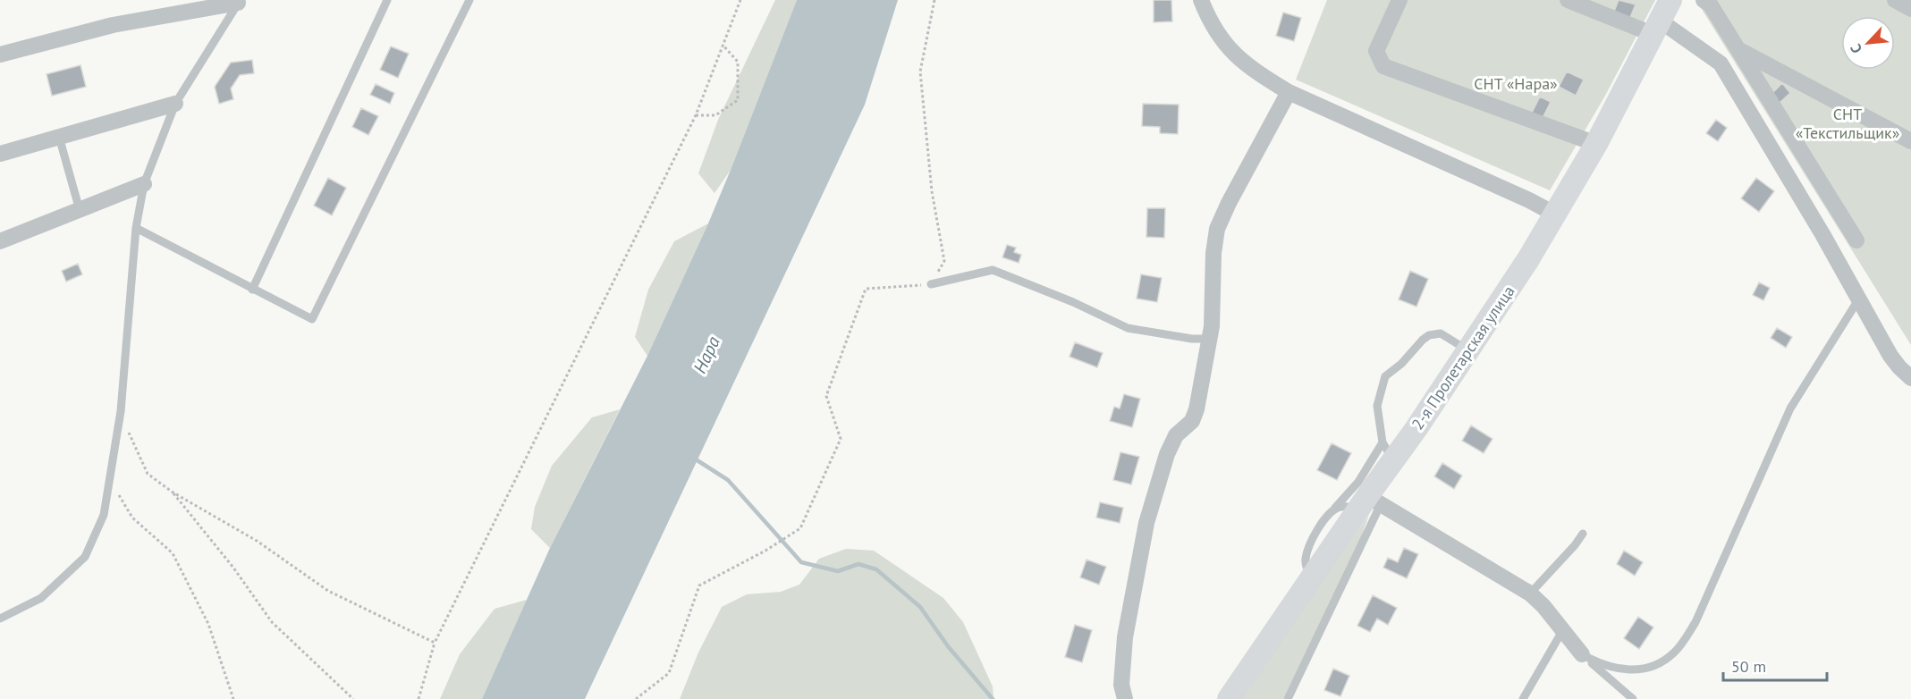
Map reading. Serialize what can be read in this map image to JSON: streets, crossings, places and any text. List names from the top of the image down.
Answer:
{
  "streets": {
    "main road": ["2-я Пролетарская улица"]
  },
  "water": ["Нара"],
  "parks": ["СНТ «Нара»", "СНТ «Текстильщик»"],
  "scale_bar": "50 m",
  "north": "bottom left"
}
